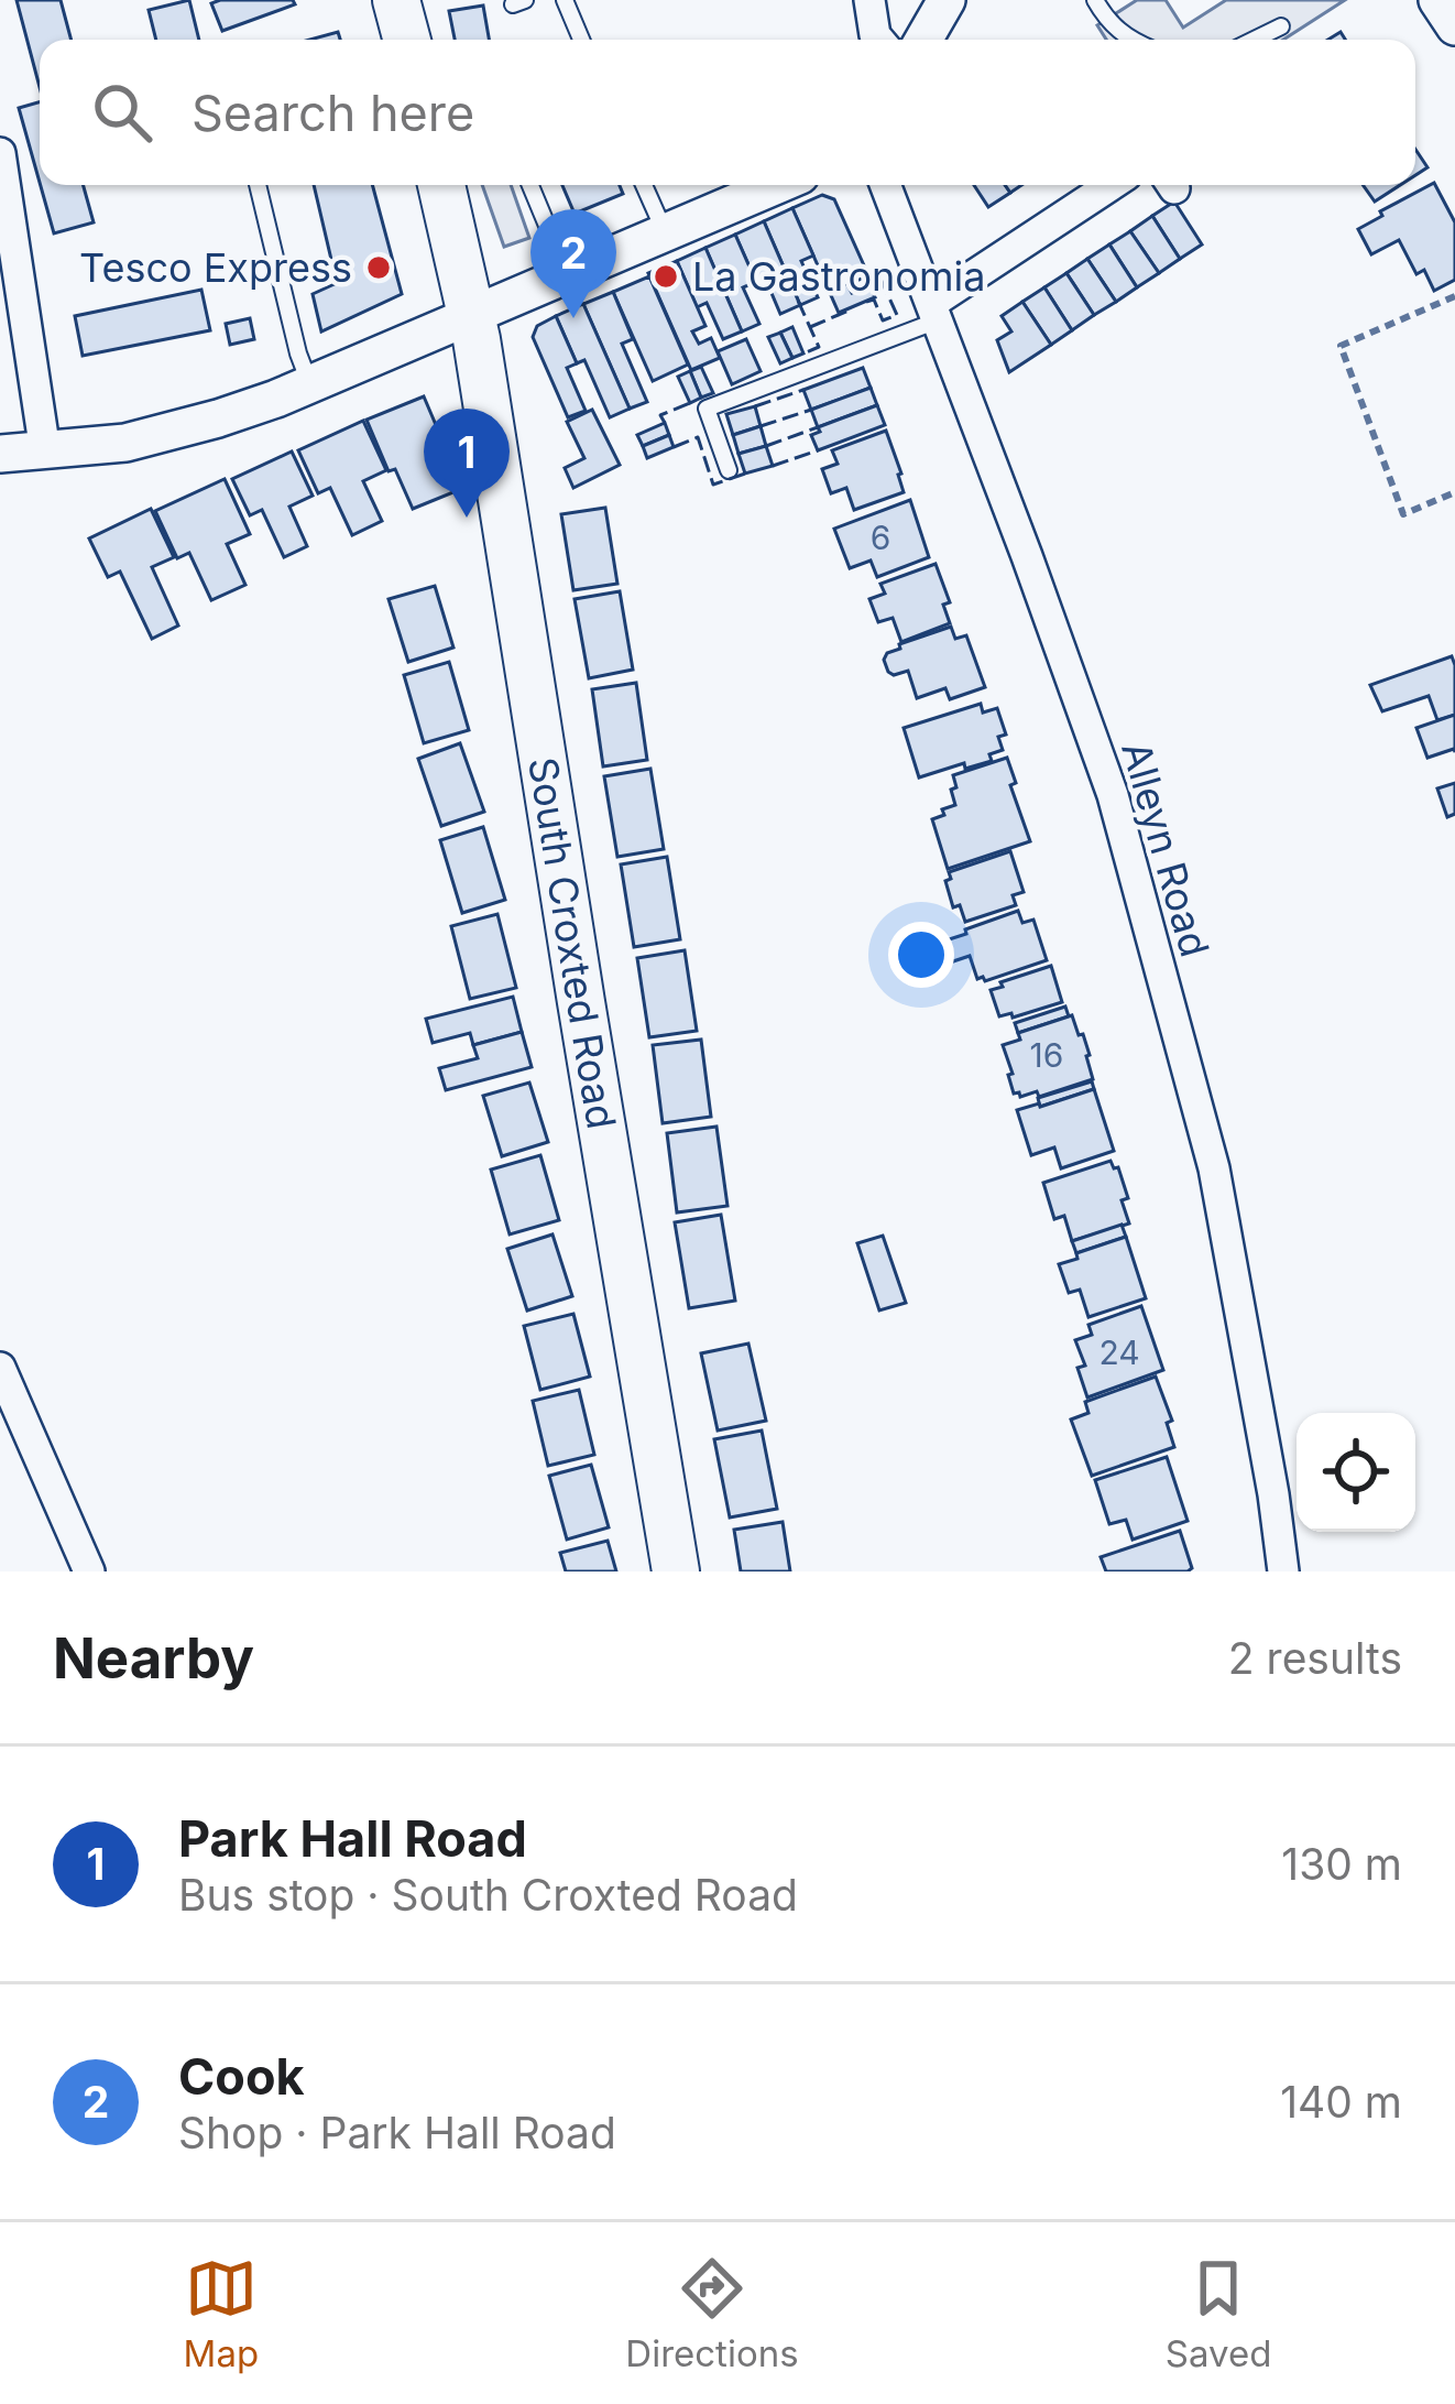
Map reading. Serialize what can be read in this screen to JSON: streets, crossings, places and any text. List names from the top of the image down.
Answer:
{
  "streets": {
    "main road": ["South Croxted Road"],
    "street": ["Alleyn Road"]
  },
  "places": ["Tesco Express", "La Gastronomia"],
  "house_numbers": ["6", "16", "24"],
  "page": {
    "search": "Search here",
    "pins": ["2", "1"],
    "heading": ["Nearby", "2 results"],
    "list": [
      {
        "mark": "1",
        "name": "Park Hall Road",
        "note": "Bus stop · South Croxted Road",
        "value": "130 m"
      },
      {
        "mark": "2",
        "name": "Cook",
        "note": "Shop · Park Hall Road",
        "value": "140 m"
      }
    ],
    "nav": ["Map", "Directions", "Saved"]
  }
}
